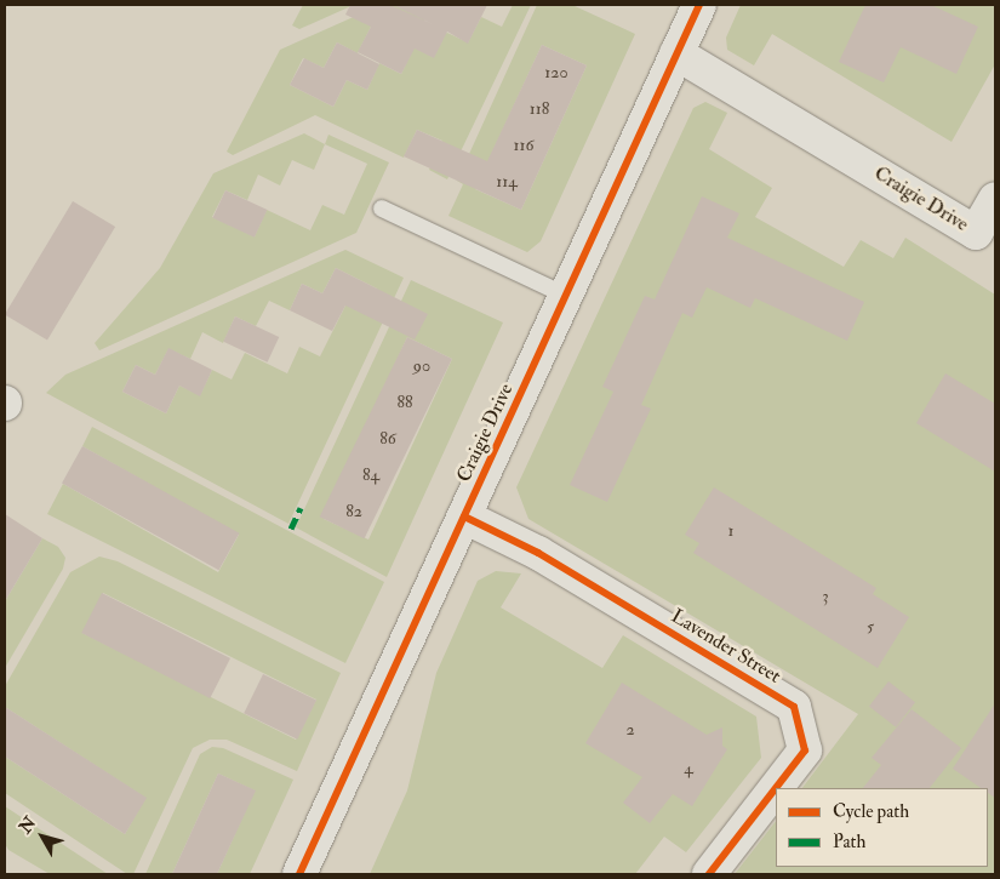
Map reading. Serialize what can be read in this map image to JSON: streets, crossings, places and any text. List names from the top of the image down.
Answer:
{
  "streets": {
    "street": ["Craigie Drive", "Lavender Street"]
  },
  "crossings": [
    ["Craigie Drive", "Lavender Street"]
  ],
  "house_numbers": [
    "120",
    "118",
    "116",
    "114",
    "90",
    "88",
    "86",
    "84",
    "82",
    "1",
    "3",
    "5",
    "2",
    "4"
  ],
  "legend": ["Cycle path", "Path"],
  "north": "top left"
}
